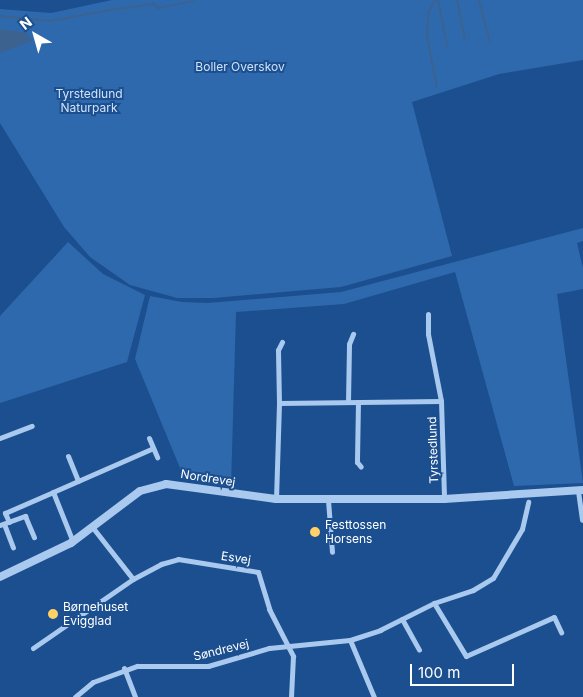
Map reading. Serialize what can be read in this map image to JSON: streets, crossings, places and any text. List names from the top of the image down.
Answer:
{
  "streets": {
    "street": [
      "Tyrstedlund",
      "Nordrevej",
      "Esvej",
      "Søndrevej"
    ]
  },
  "crossings": [
    ["Tyrstedlund", "Nordrevej"],
    ["Esvej", "Søndrevej"]
  ],
  "parks": ["Boller Overskov", "Tyrstedlund Naturpark"],
  "places": ["Festtossen Horsens", "Børnehuset Evigglad"],
  "scale_bar": "100 m",
  "north": "top left"
}
